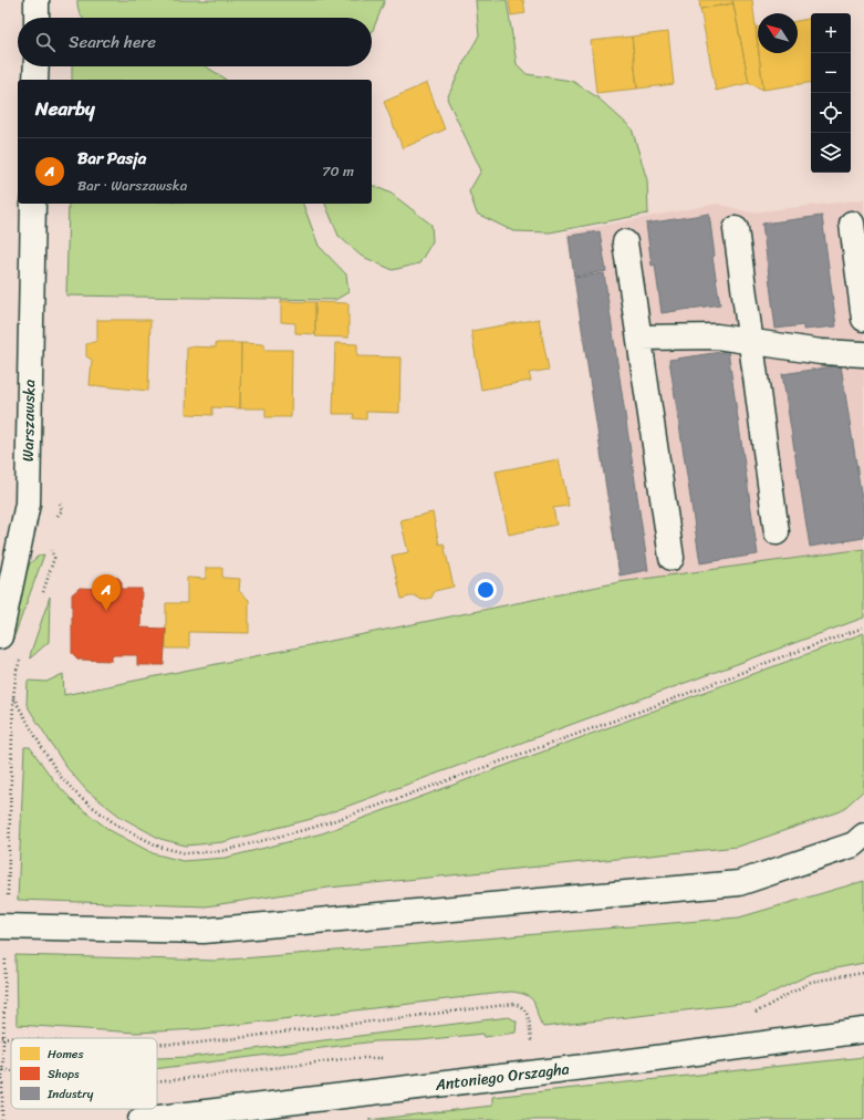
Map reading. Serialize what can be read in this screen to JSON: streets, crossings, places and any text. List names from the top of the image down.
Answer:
{
  "streets": {
    "street": ["Warszawska", "Antoniego Orszagha"]
  },
  "legend": ["Homes", "Shops", "Industry"],
  "north": "top left",
  "page": {
    "map_buttons": ["+", "−"],
    "search": "Search here",
    "heading": "Nearby",
    "list": [
      {
        "mark": "A",
        "name": "Bar Pasja",
        "note": "Bar · Warszawska",
        "value": "70 m"
      }
    ],
    "pins": "A"
  }
}
